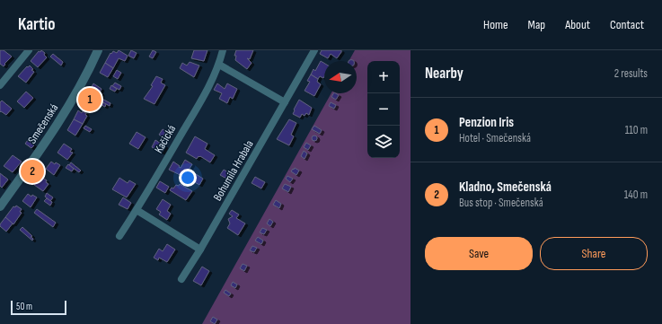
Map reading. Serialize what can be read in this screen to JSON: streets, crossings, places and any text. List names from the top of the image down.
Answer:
{
  "streets": {
    "street": ["Smečenská", "Kačická", "Bohumila Hrabala"]
  },
  "scale_bar": "50 m",
  "north": "left",
  "page": {
    "header": "Kartio",
    "nav": [
      "Home",
      "Map",
      "About",
      "Contact"
    ],
    "heading": ["Nearby", "2 results"],
    "map_buttons": ["+", "−"],
    "pins": ["1", "2"],
    "list": [
      {
        "mark": "1",
        "name": "Penzion Iris",
        "note": "Hotel · Smečenská",
        "value": "110 m"
      },
      {
        "mark": "2",
        "name": "Kladno, Smečenská",
        "note": "Bus stop · Smečenská",
        "value": "140 m"
      }
    ],
    "buttons": ["Save", "Share"],
    "scale": "50 m"
  }
}
